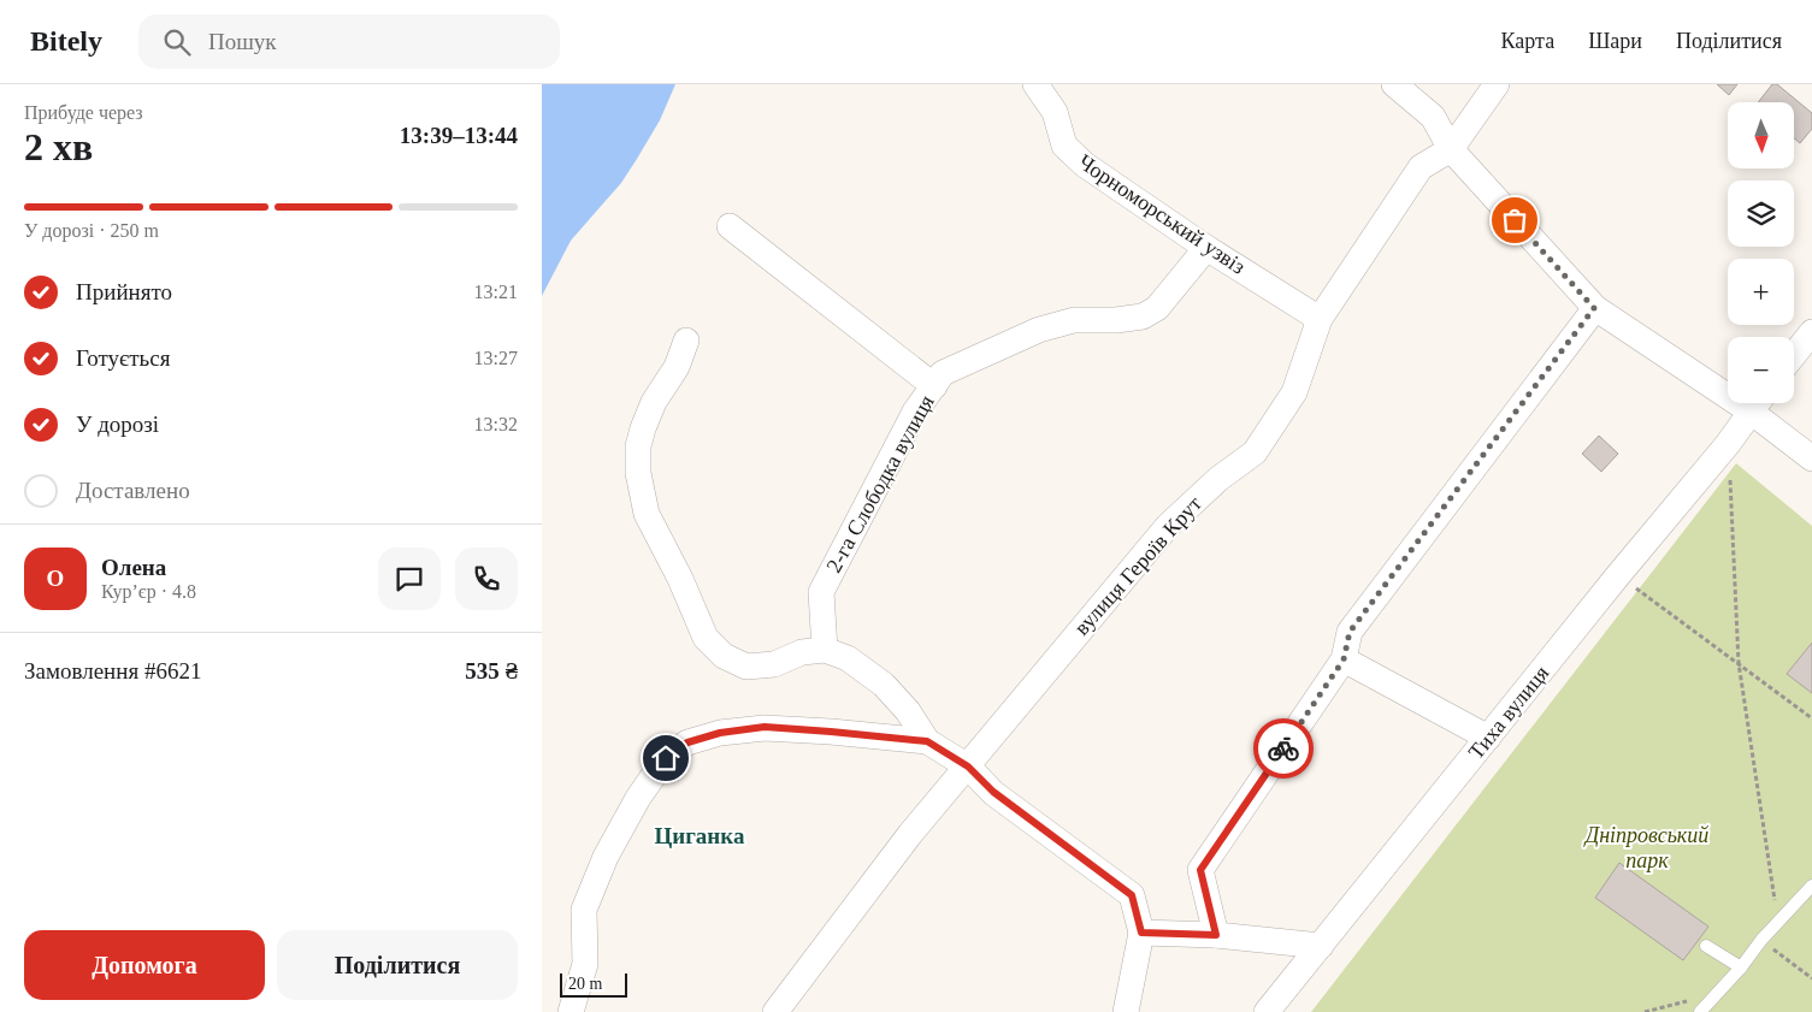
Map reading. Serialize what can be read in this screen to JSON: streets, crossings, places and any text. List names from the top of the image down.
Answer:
{
  "streets": {
    "street": [
      "Чорноморський узвіз",
      "2-га Слободка вулиця",
      "вулиця Героїв Крут",
      "Тиха вулиця"
    ]
  },
  "crossings": [
    ["Чорноморський узвіз", "2-га Слободка вулиця"],
    ["Чорноморський узвіз", "вулиця Героїв Крут"]
  ],
  "districts": ["Циганка"],
  "parks": ["Дніпровський парк"],
  "scale_bar": "20 m",
  "north": "bottom",
  "page": {
    "header": "Bitely",
    "search": "Пошук",
    "nav": ["Карта", "Шари", "Поділитися"],
    "heading": ["2 хв", "Прибуде через", "13:39–13:44"],
    "panel": [
      "Олена",
      "Кур’єр · 4.8",
      "Замовлення #6621",
      "535 ₴"
    ],
    "map_buttons": ["+", "−"],
    "bar": "У дорозі · 250 m",
    "list": [
      ["Прийнято", "13:21"],
      ["Готується", "13:27"],
      ["У дорозі", "13:32"],
      "Доставлено"
    ],
    "round": "О",
    "buttons": ["Допомога", "Поділитися"],
    "scale": "20 m"
  }
}
